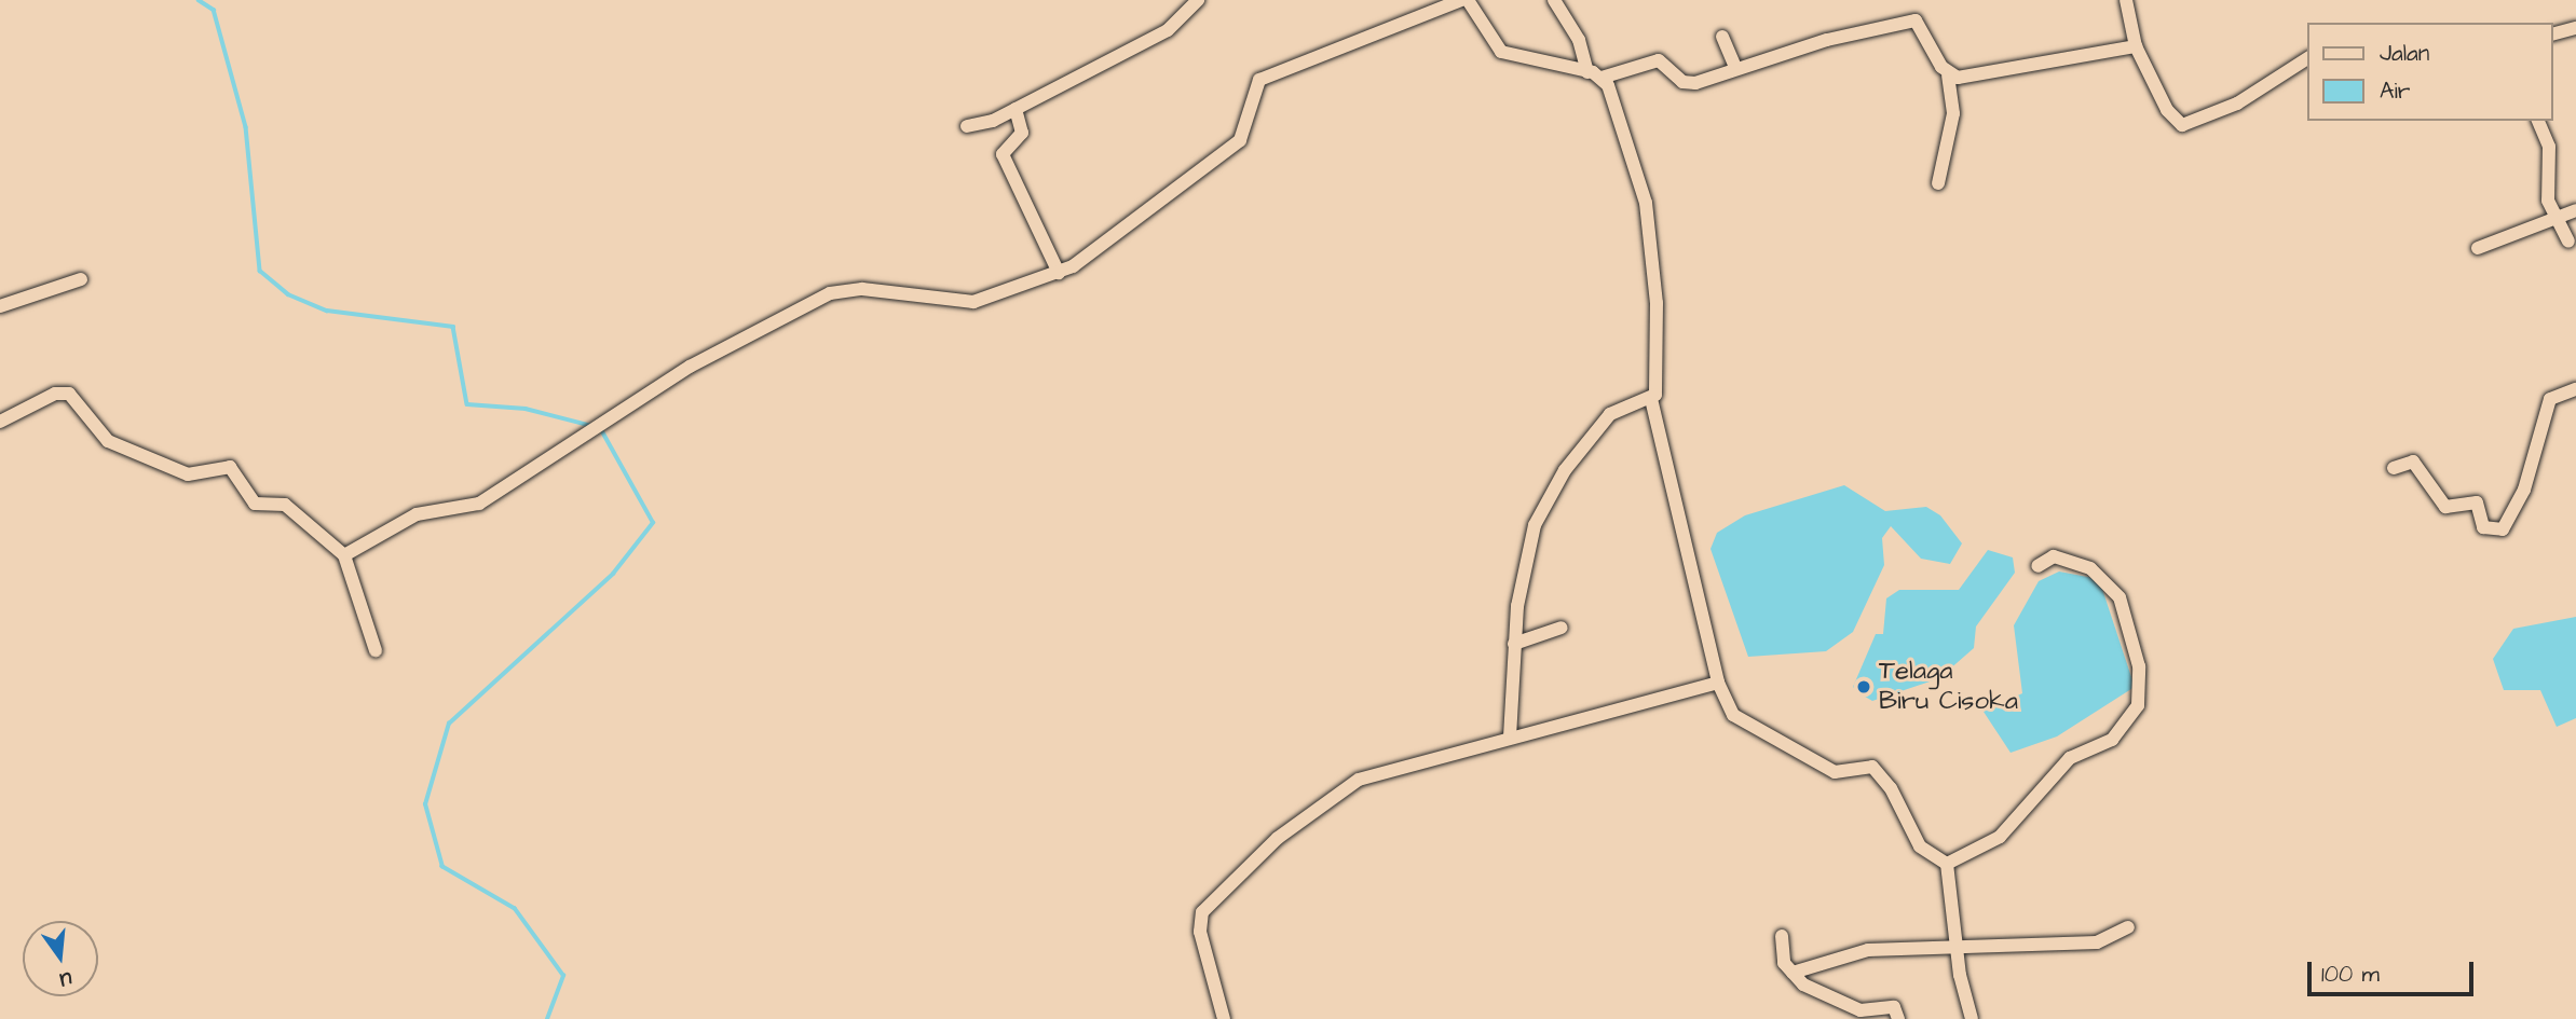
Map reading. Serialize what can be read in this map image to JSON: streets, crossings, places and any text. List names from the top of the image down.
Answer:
{
  "places": ["Telaga Biru Cisoka"],
  "legend": ["Jalan", "Air"],
  "scale_bar": "100 m",
  "north": "bottom"
}
